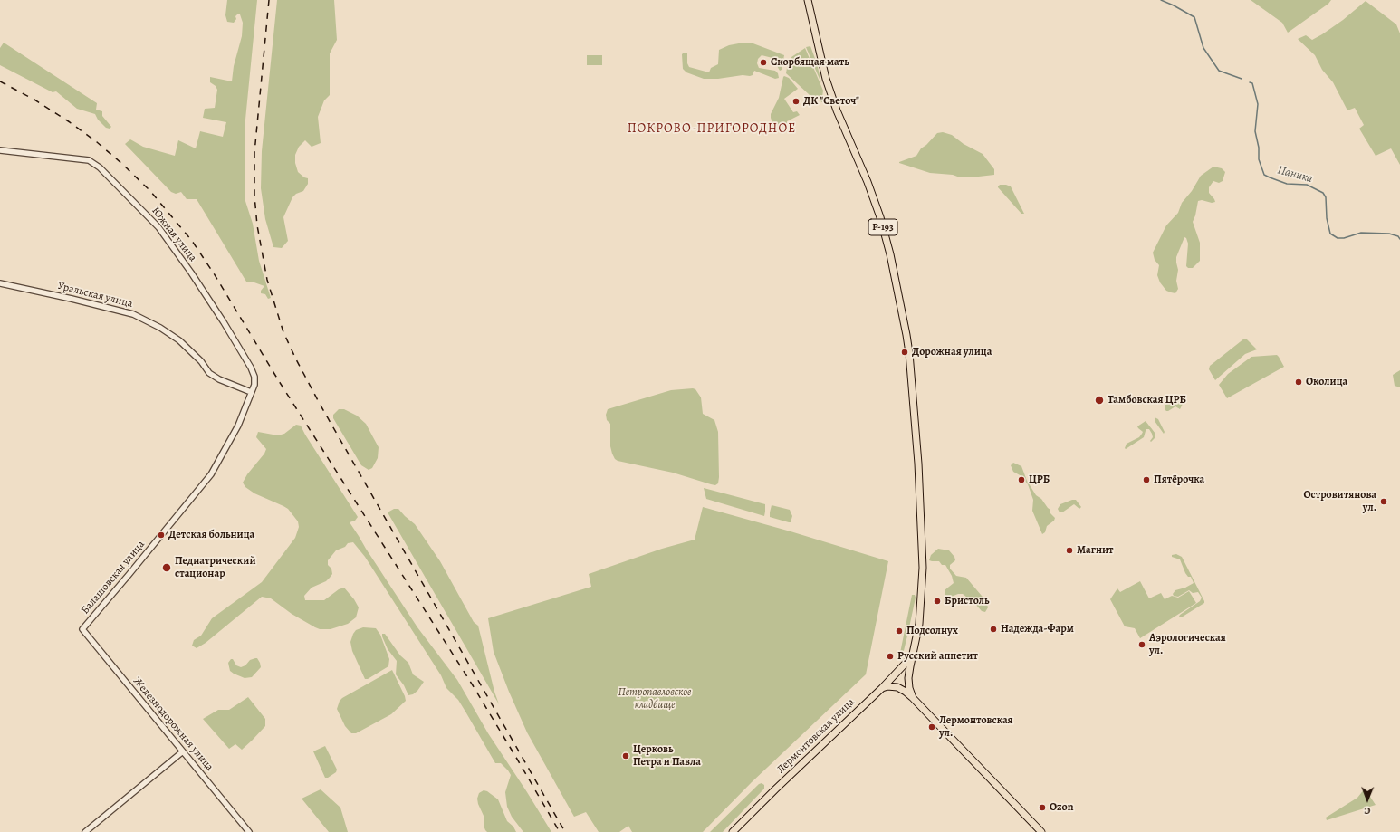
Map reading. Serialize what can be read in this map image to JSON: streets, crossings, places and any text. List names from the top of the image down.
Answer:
{
  "streets": {
    "main road": ["Р-193", "Лермонтовская улица"],
    "street": [
      "Южная улица",
      "Уральская улица",
      "Балашовская улица",
      "Железнодорожная улица"
    ]
  },
  "crossings": [
    ["Р-193", "Лермонтовская улица"],
    ["Южная улица", "Уральская улица"],
    ["Южная улица", "Балашовская улица"],
    ["Уральская улица", "Балашовская улица"],
    ["Балашовская улица", "Железнодорожная улица"]
  ],
  "districts": ["ПОКРОВО-ПРИГОРОДНОЕ"],
  "water": ["Паника"],
  "parks": ["Петропавловское кладбище"],
  "places": [
    "Скорбящая мать",
    "ДК \"Светоч\"",
    "Дорожная улица",
    "Околица",
    "Тамбовская ЦРБ",
    "ЦРБ",
    "Пятёрочка",
    "Островитянова ул.",
    "Детская больница",
    "Магнит",
    "Педиатрический стационар",
    "Бристоль",
    "Надежда-Фарм",
    "Подсолнух",
    "Аэрологическая ул.",
    "Русский аппетит",
    "Лермонтовская ул.",
    "Церковь Петра и Павла",
    "Ozon"
  ],
  "north": "bottom"
}
